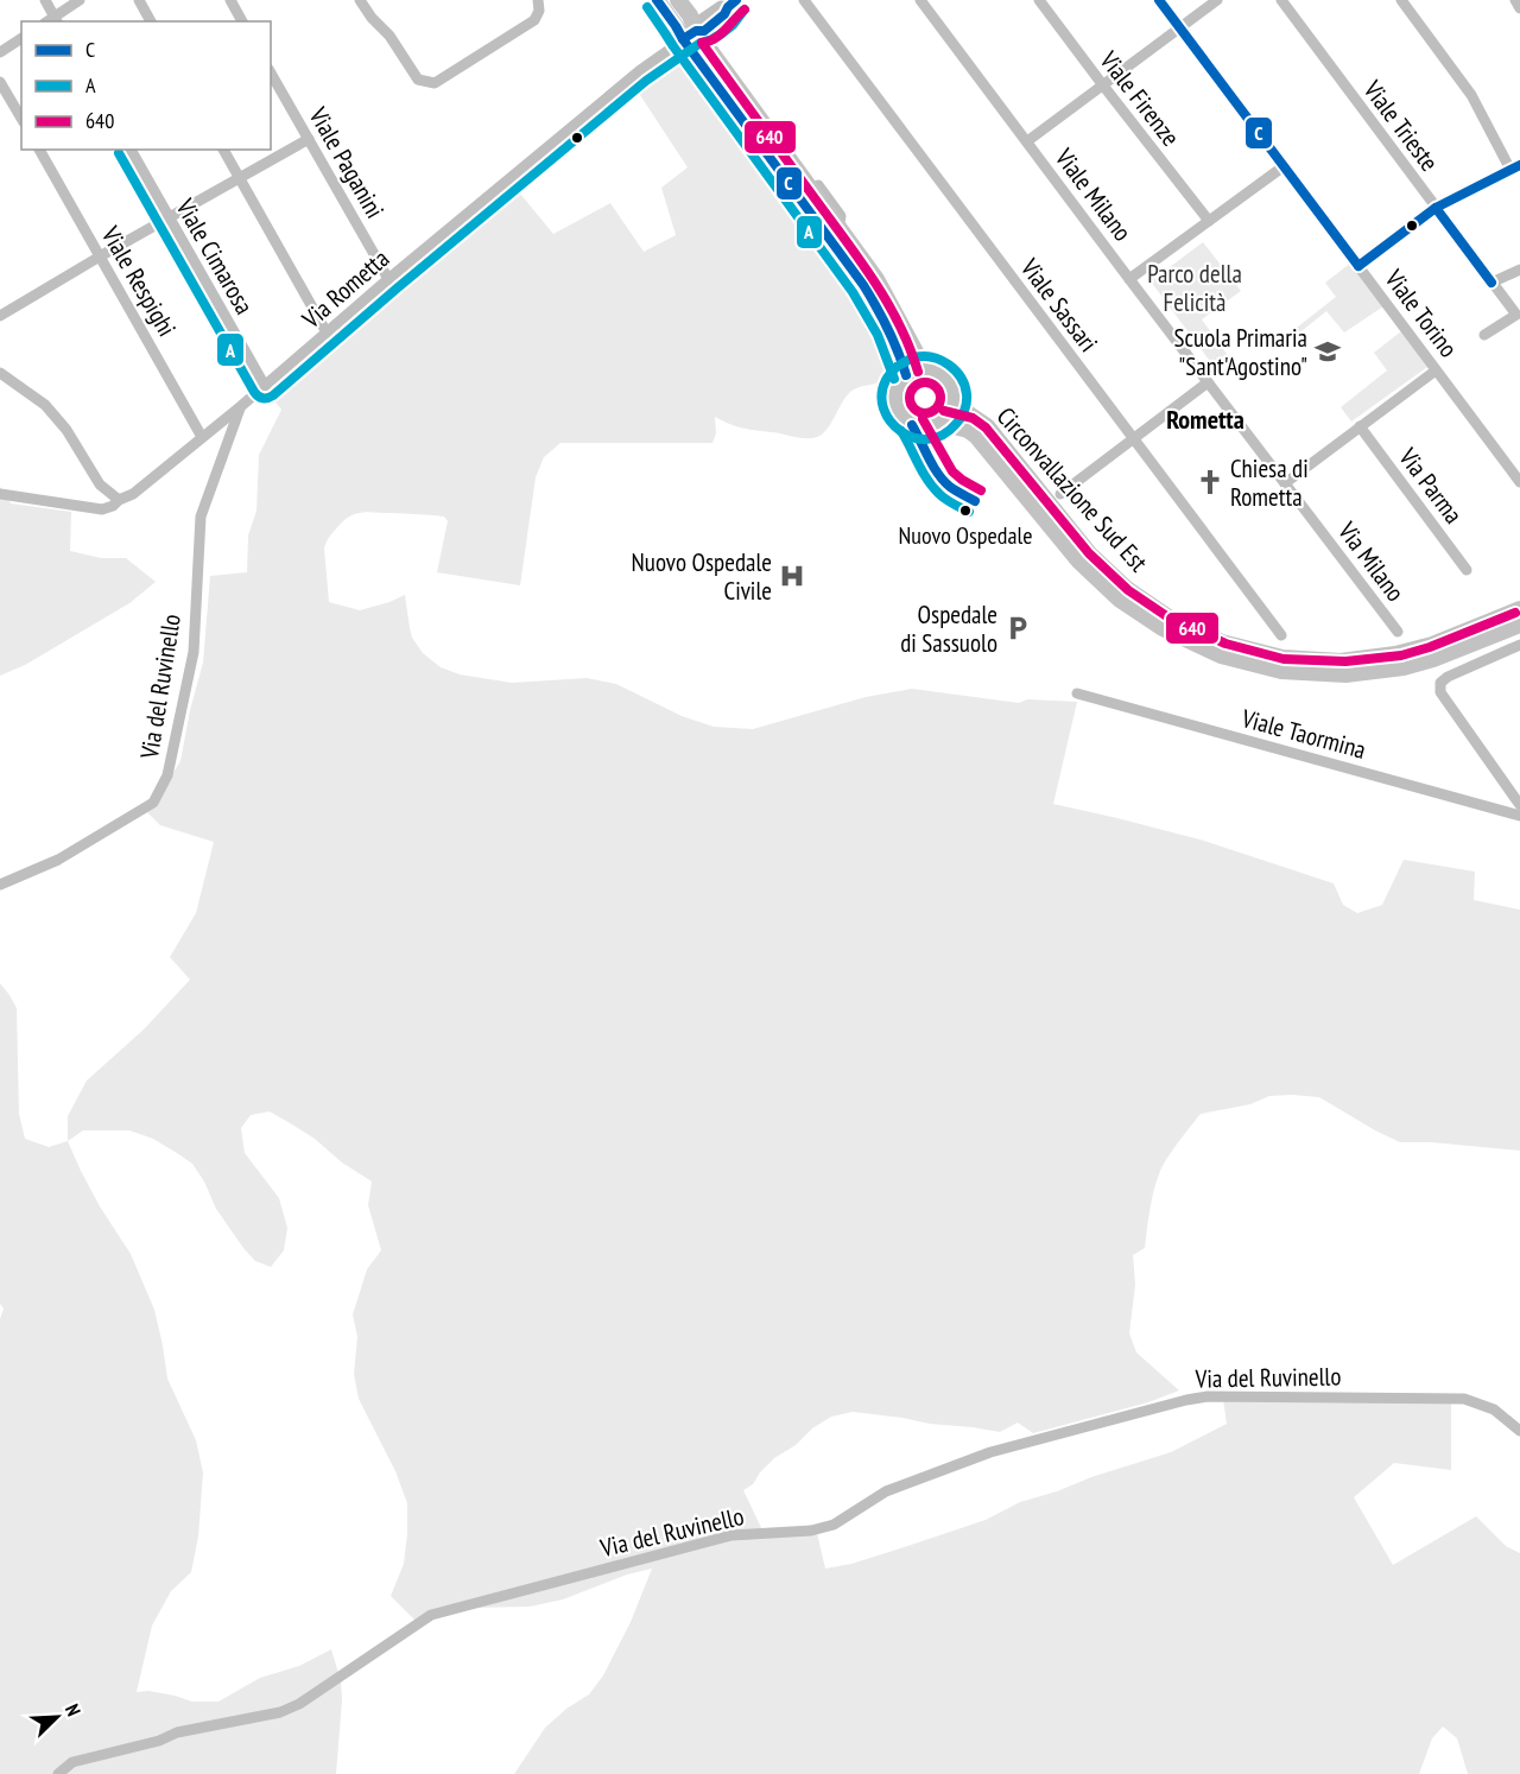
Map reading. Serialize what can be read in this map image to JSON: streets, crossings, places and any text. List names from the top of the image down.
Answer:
{
  "streets": {
    "main road": ["Circonvallazione Sud Est"],
    "street": [
      "Viale Firenze",
      "Viale Trieste",
      "Viale Paganini",
      "Viale Milano",
      "Viale Cimarosa",
      "Viale Respighi",
      "Via Rometta",
      "Viale Sassari",
      "Viale Torino",
      "Via Parma",
      "Via Milano",
      "Via del Ruvinello",
      "Viale Taormina"
    ]
  },
  "crossings": [
    ["Viale Paganini", "Via Rometta"],
    ["Viale Milano", "Via Milano"],
    ["Viale Cimarosa", "Via Rometta"],
    ["Viale Respighi", "Via Rometta"],
    ["Via Rometta", "Via del Ruvinello"]
  ],
  "districts": ["Rometta"],
  "parks": ["Parco della Felicità"],
  "places": {
    "school or university": ["Scuola Primaria \"Sant'Agostino\""],
    "church": ["Chiesa di Rometta"],
    "other": ["Nuovo Ospedale"],
    "hospital": ["Nuovo Ospedale Civile"],
    "parking": ["Ospedale di Sassuolo"]
  },
  "lines": ["transit line C", "transit line A", "transit line 640"],
  "legend": ["C", "A", "640"],
  "north": "top right"
}
